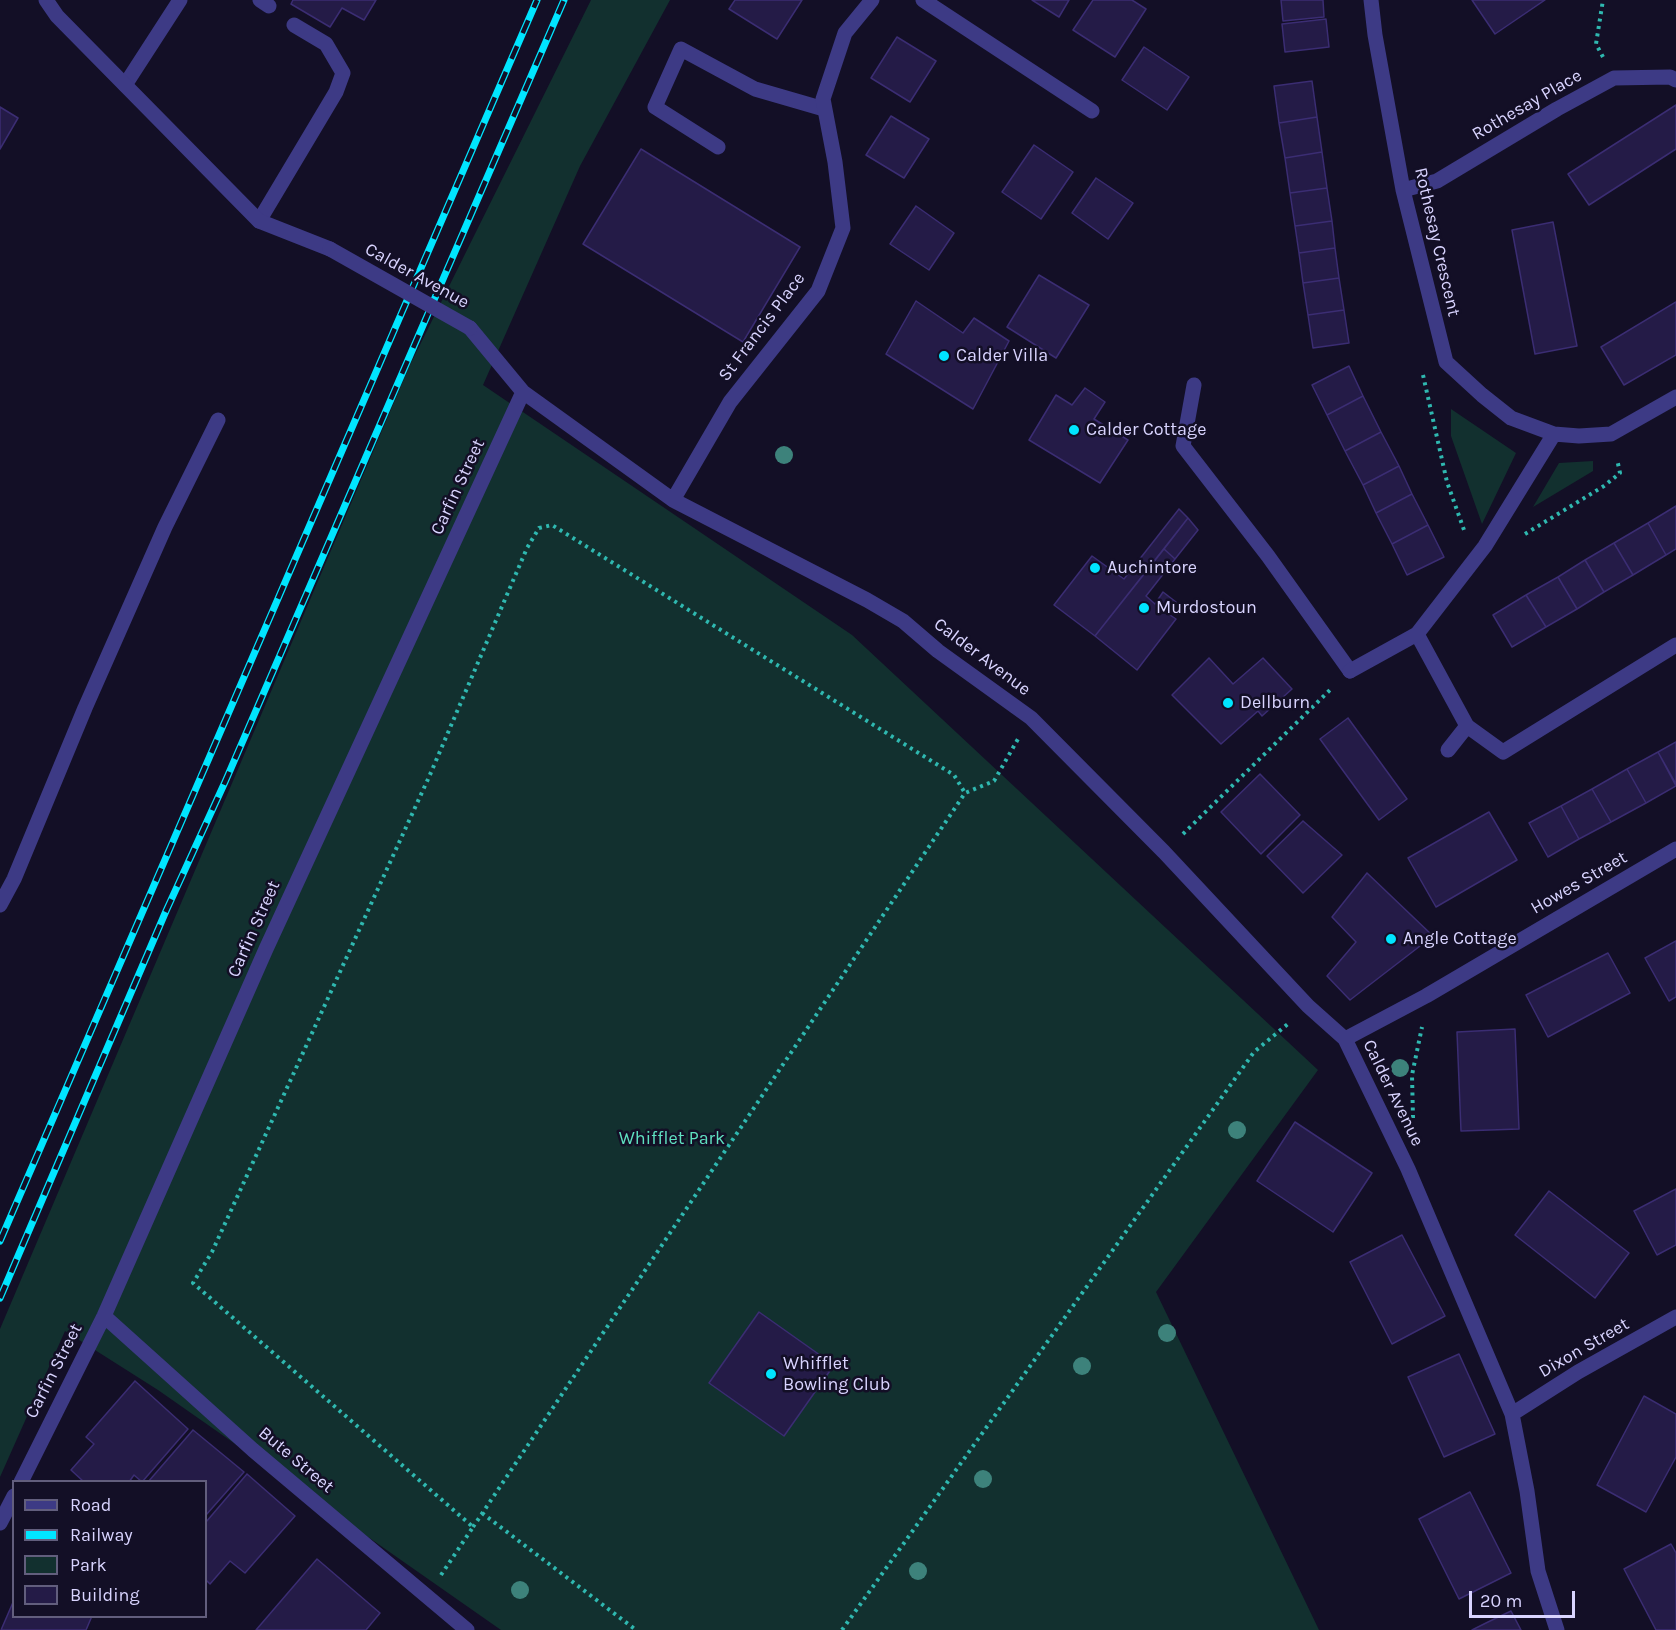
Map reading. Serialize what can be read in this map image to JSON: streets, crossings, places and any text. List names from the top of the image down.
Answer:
{
  "streets": {
    "street": [
      "Rothesay Place",
      "Rothesay Crescent",
      "Calder Avenue",
      "St Francis Place",
      "Carfin Street",
      "Howes Street",
      "Dixon Street",
      "Bute Street"
    ]
  },
  "crossings": [
    ["Rothesay Place", "Rothesay Crescent"],
    ["Calder Avenue", "St Francis Place"],
    ["Calder Avenue", "Carfin Street"],
    ["Calder Avenue", "Howes Street"],
    ["Calder Avenue", "Dixon Street"],
    ["Carfin Street", "Bute Street"]
  ],
  "parks": ["Whifflet Park"],
  "places": [
    "Calder Villa",
    "Calder Cottage",
    "Auchintore",
    "Murdostoun",
    "Dellburn",
    "Angle Cottage",
    "Whifflet Bowling Club"
  ],
  "legend": [
    "Road",
    "Railway",
    "Park",
    "Building"
  ],
  "scale_bar": "20 m"
}
